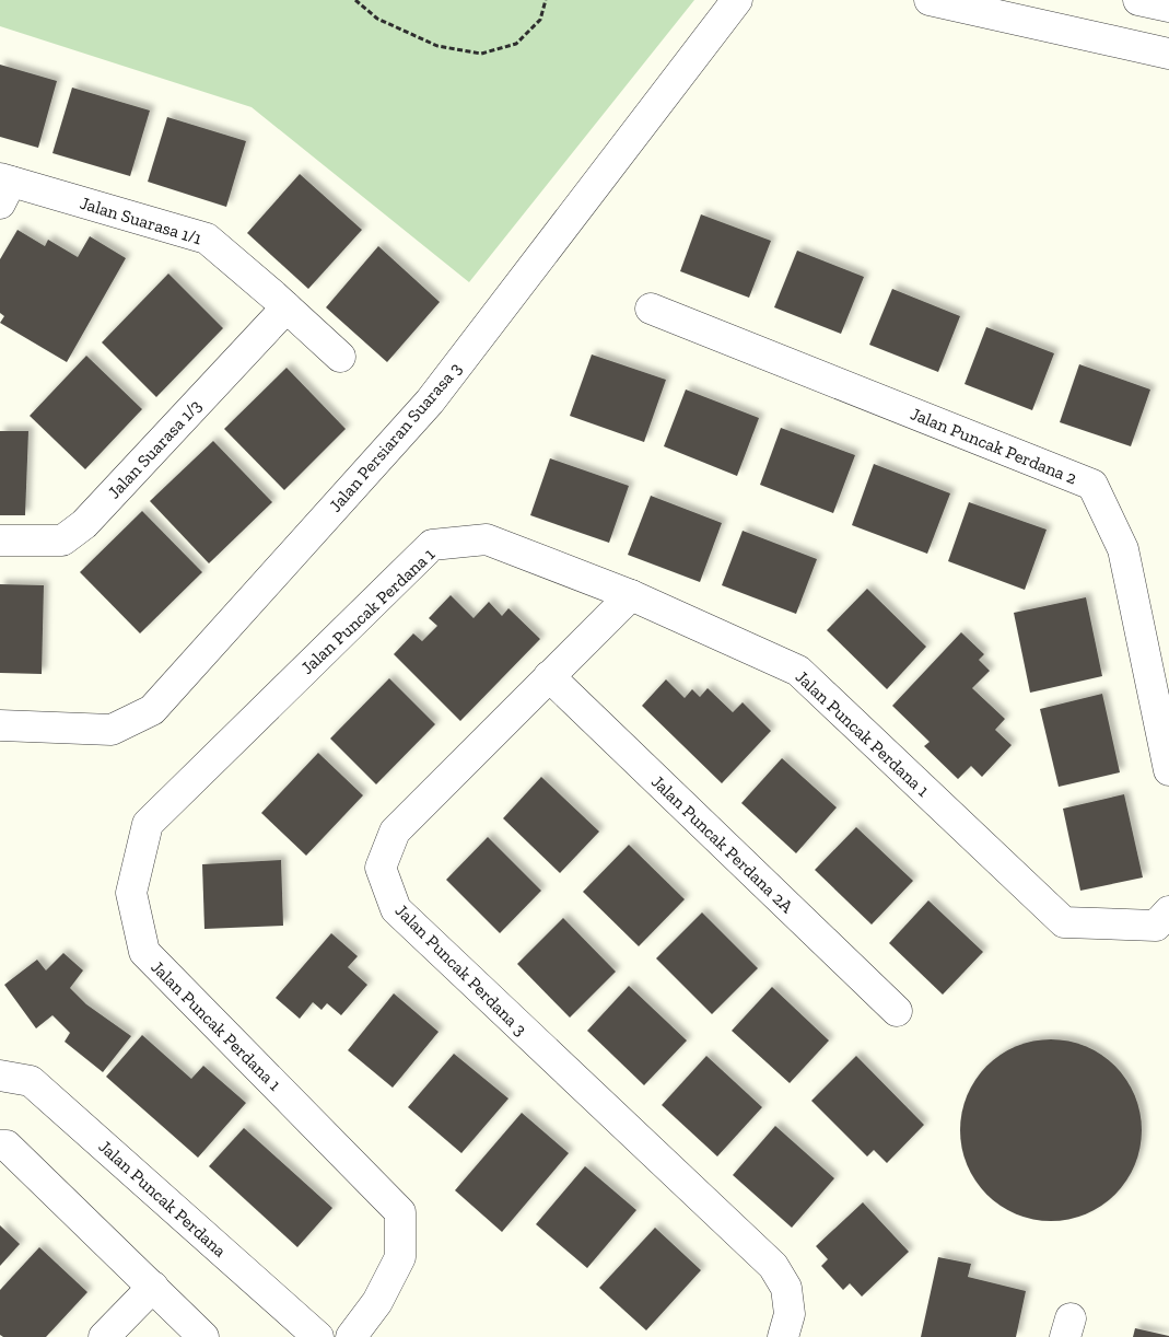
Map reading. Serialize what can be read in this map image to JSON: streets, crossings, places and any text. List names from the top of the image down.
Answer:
{
  "streets": {
    "street": [
      "Jalan Suarasa 1/1",
      "Jalan Persiaran Suarasa 3",
      "Jalan Puncak Perdana 2",
      "Jalan Suarasa 1/3",
      "Jalan Puncak Perdana 1",
      "Jalan Puncak Perdana 2A",
      "Jalan Puncak Perdana 3",
      "Jalan Puncak Perdana"
    ]
  },
  "crossings": [
    ["Jalan Suarasa 1/1", "Jalan Suarasa 1/3"],
    ["Jalan Puncak Perdana 1", "Jalan Puncak Perdana 3"],
    ["Jalan Puncak Perdana 2A", "Jalan Puncak Perdana 3"]
  ]
}
